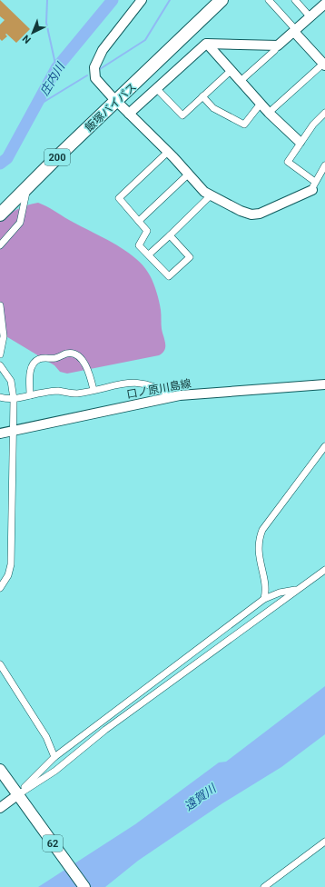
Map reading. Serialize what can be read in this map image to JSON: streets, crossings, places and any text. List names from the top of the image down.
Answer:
{
  "streets": {
    "highway": ["飯塚バイパス", "200"],
    "main road": ["62"],
    "street": ["口ノ原川島線"]
  },
  "crossings": [
    ["飯塚バイパス", "200"]
  ],
  "water": ["庄内川", "遠賀川"],
  "north": "bottom left"
}
